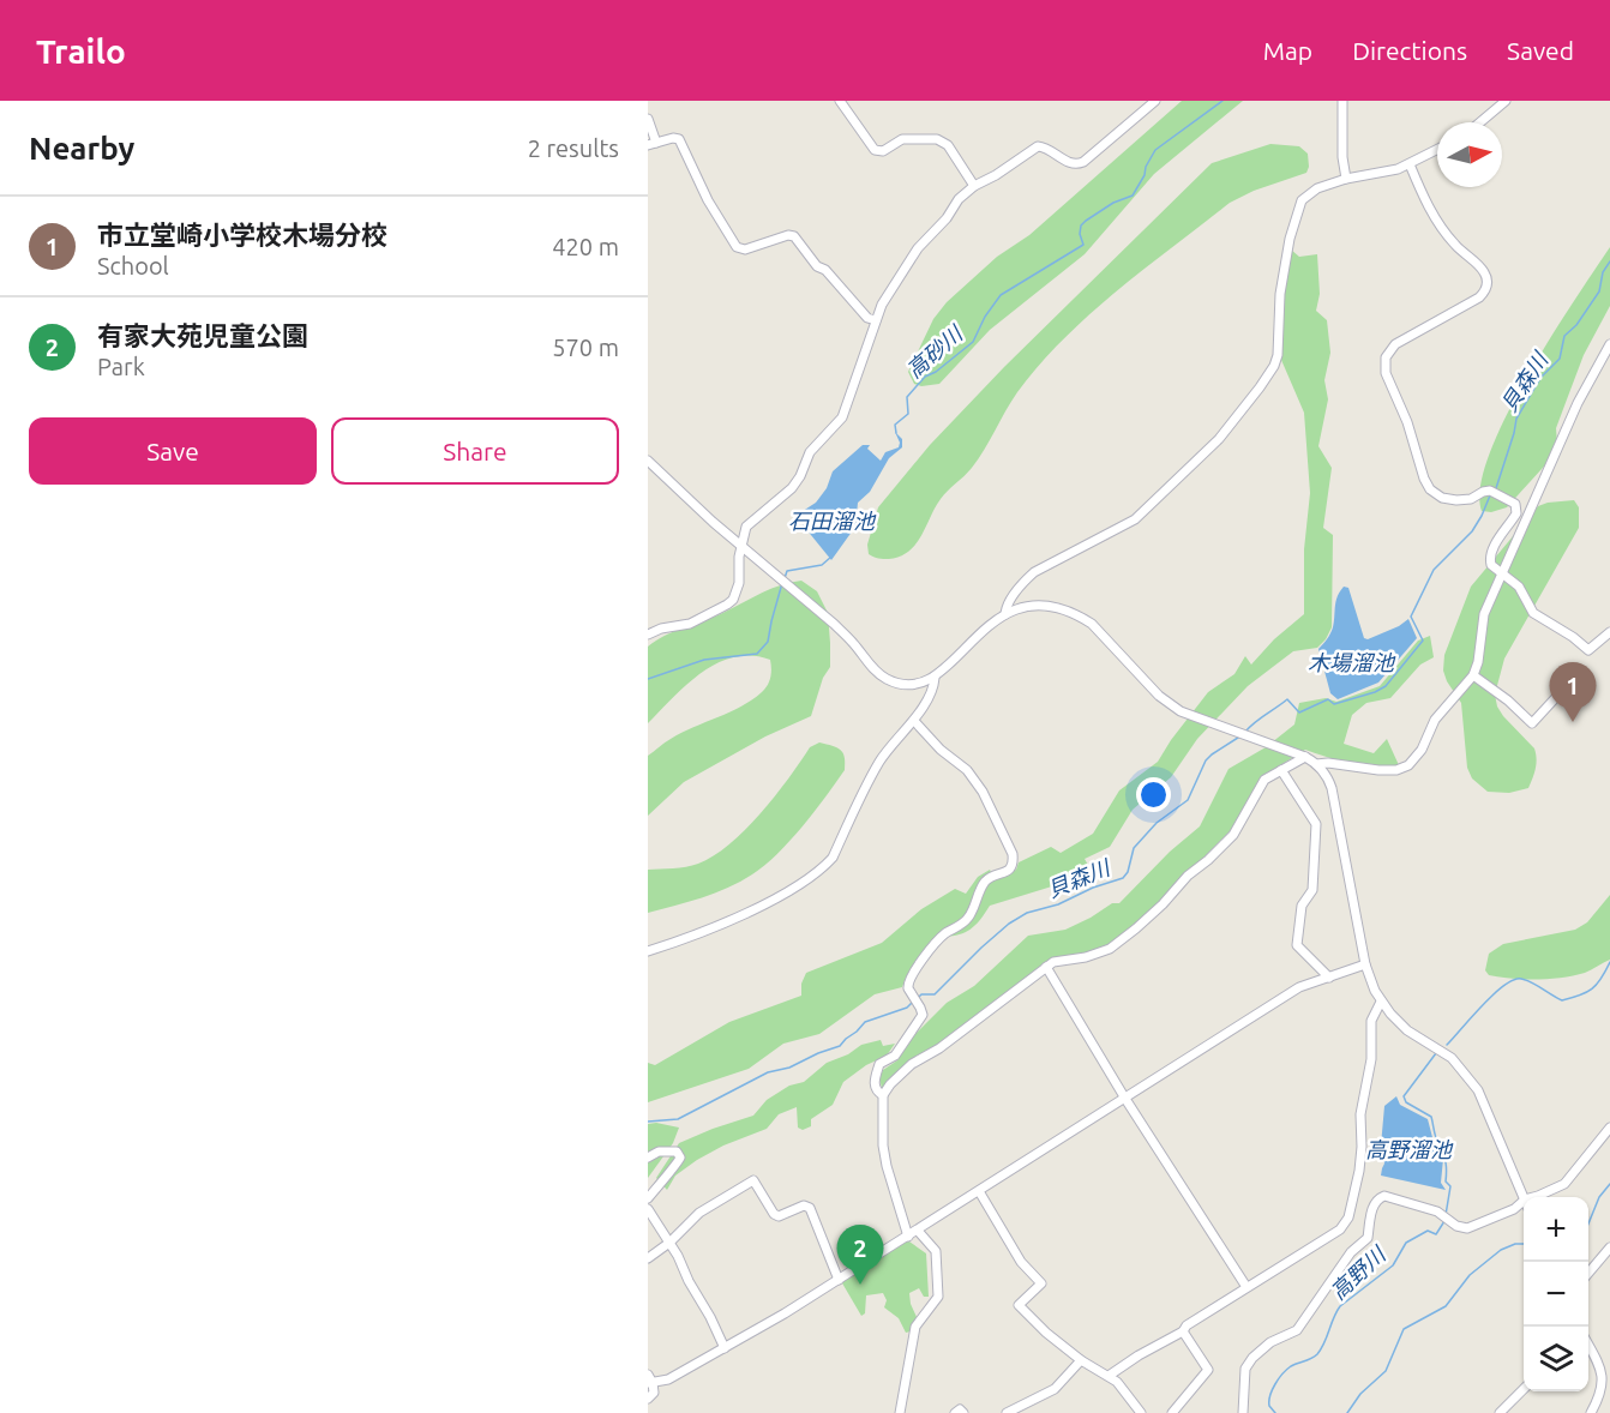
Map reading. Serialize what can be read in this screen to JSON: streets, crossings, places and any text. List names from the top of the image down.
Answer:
{
  "water": [
    "高砂川",
    "貝森川",
    "石田溜池",
    "木場溜池",
    "高野溜池",
    "高野川"
  ],
  "north": "right",
  "page": {
    "header": "Trailo",
    "nav": ["Map", "Directions", "Saved"],
    "heading": ["Nearby", "2 results"],
    "list": [
      {
        "mark": "1",
        "name": "市立堂崎小学校木場分校",
        "note": "School",
        "value": "420 m"
      },
      {
        "mark": "2",
        "name": "有家大苑児童公園",
        "note": "Park",
        "value": "570 m"
      }
    ],
    "buttons": ["Save", "Share"],
    "pins": ["1", "2"],
    "map_buttons": ["+", "−"]
  }
}
